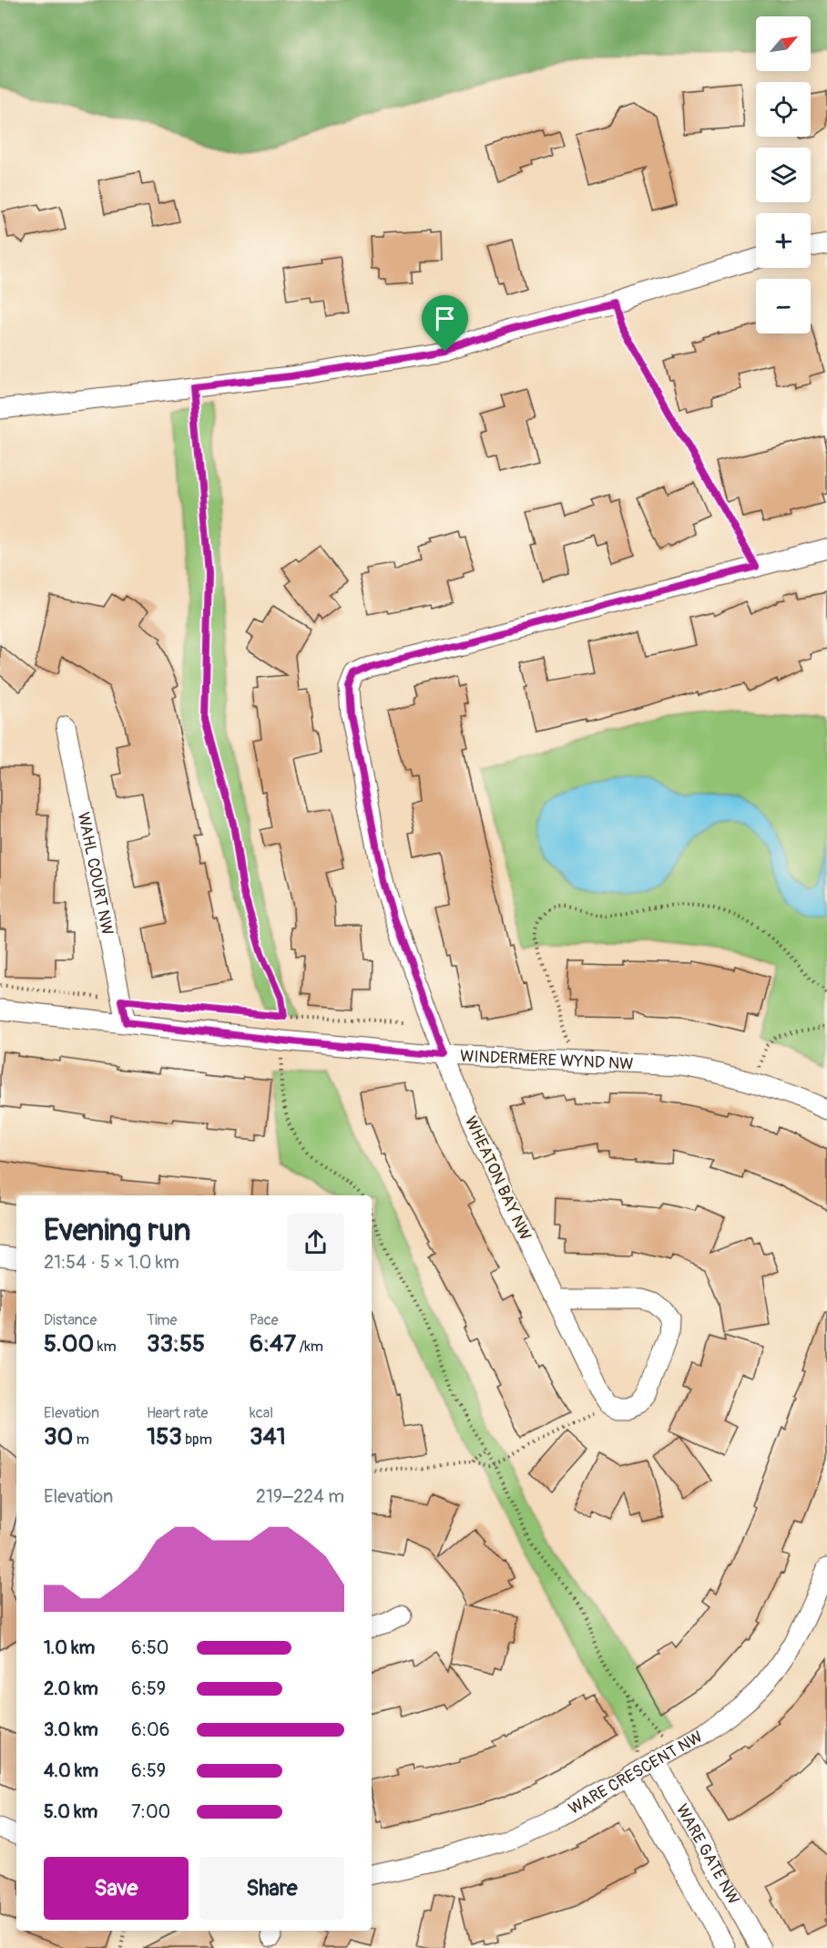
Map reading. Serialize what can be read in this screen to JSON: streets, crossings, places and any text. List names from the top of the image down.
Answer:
{
  "streets": {
    "street": [
      "WAHL COURT NW",
      "WINDERMERE WYND NW",
      "WHEATON BAY NW",
      "WARE CRESCENT NW",
      "WARE GATE NW"
    ]
  },
  "crossings": [
    ["WAHL COURT NW", "WINDERMERE WYND NW"],
    ["WINDERMERE WYND NW", "WHEATON BAY NW"],
    ["WARE CRESCENT NW", "WARE GATE NW"]
  ],
  "north": "top right",
  "page": {
    "map_buttons": ["+", "−"],
    "heading": ["Evening run", "21:54 · 5 × 1.0 km"],
    "stats": [
      ["Distance", "5.00 km"],
      ["Time", "33:55"],
      ["Pace", "6:47 /km"],
      ["Elevation", "30 m"],
      ["Heart rate", "153 bpm"],
      ["kcal", "341"]
    ],
    "chart": ["Elevation", "219–224 m"],
    "list": [
      {
        "name": "1.0 km",
        "note": "6:50"
      },
      {
        "name": "2.0 km",
        "note": "6:59"
      },
      {
        "name": "3.0 km",
        "note": "6:06"
      },
      {
        "name": "4.0 km",
        "note": "6:59"
      },
      {
        "name": "5.0 km",
        "note": "7:00"
      }
    ],
    "buttons": ["Save", "Share"]
  }
}
